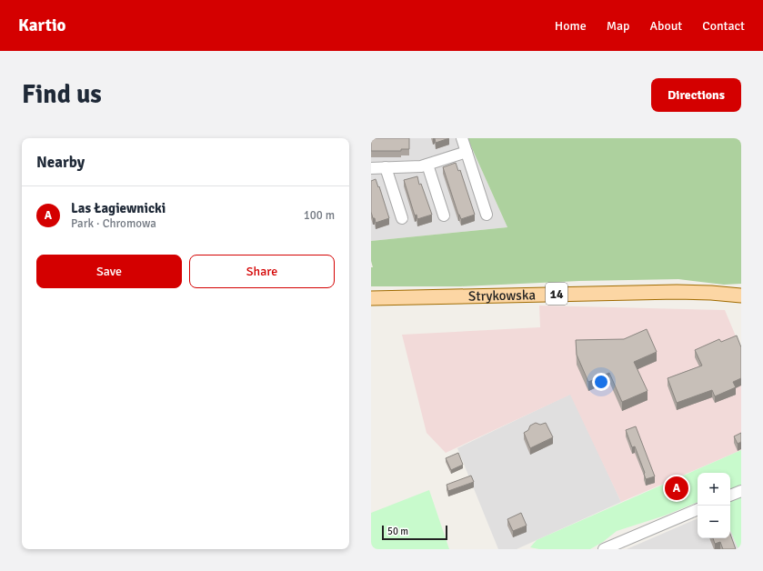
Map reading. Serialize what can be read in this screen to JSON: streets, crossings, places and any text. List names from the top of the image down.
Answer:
{
  "streets": {
    "main road": ["14", "Strykowska"]
  },
  "scale_bar": "50 m",
  "page": {
    "header": "Kartio",
    "nav": [
      "Home",
      "Map",
      "About",
      "Contact"
    ],
    "buttons": [
      "Directions",
      ["Save", "Share"]
    ],
    "title": "Find us",
    "heading": "Nearby",
    "list": [
      {
        "mark": "A",
        "name": "Las Łagiewnicki",
        "note": "Park · Chromowa",
        "value": "100 m"
      }
    ],
    "map_buttons": ["+", "−"],
    "pins": "A",
    "scale": "50 m"
  }
}
